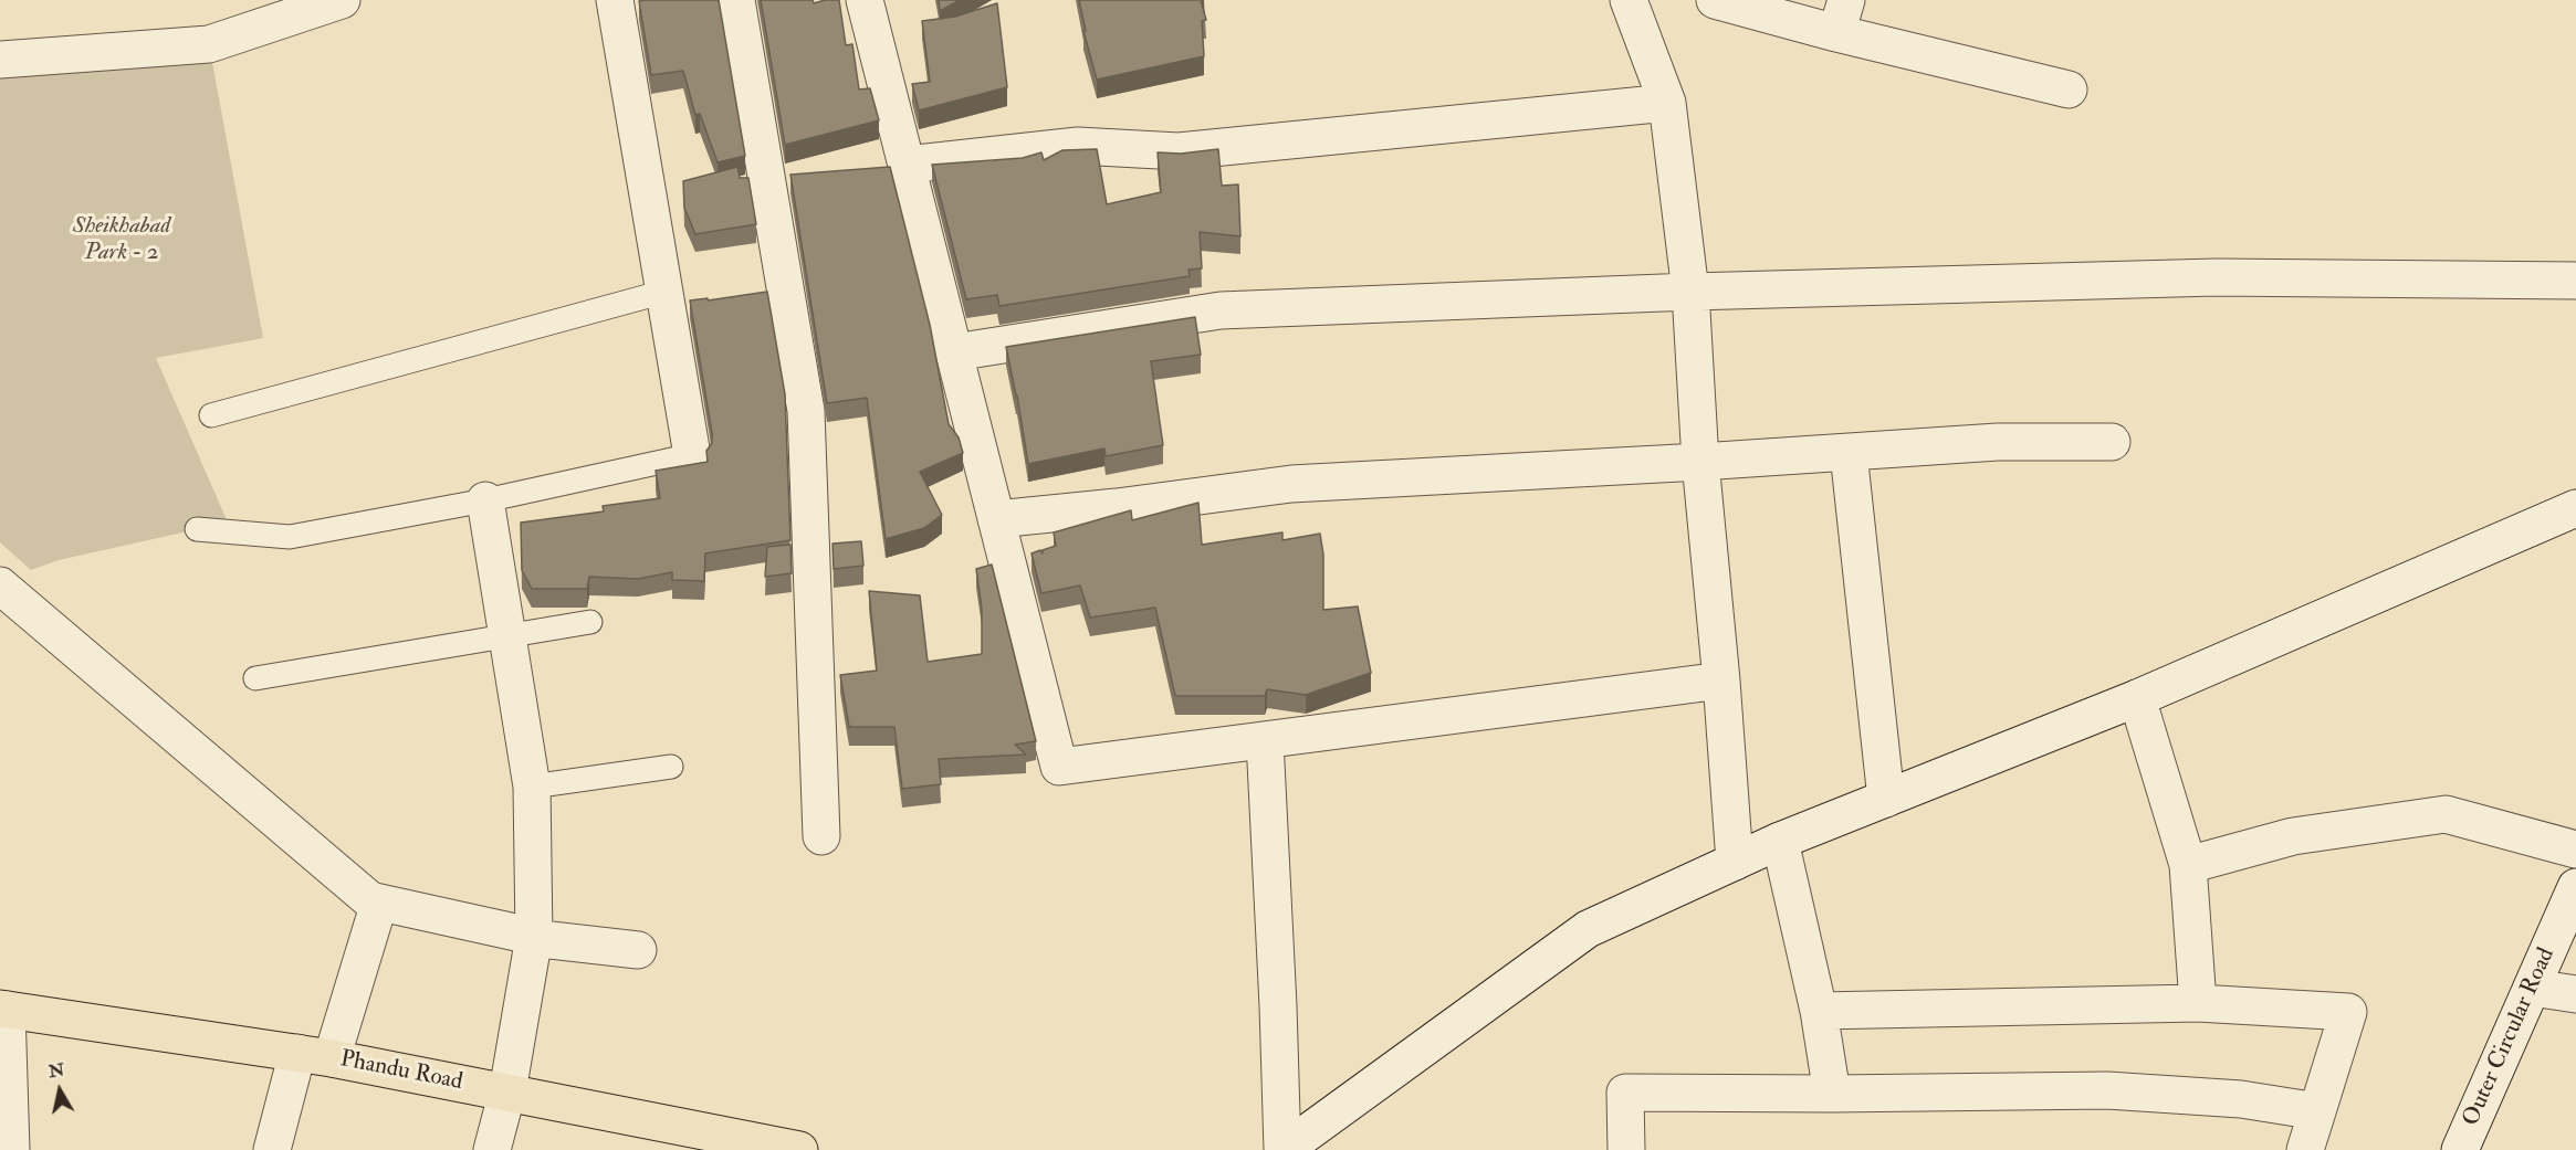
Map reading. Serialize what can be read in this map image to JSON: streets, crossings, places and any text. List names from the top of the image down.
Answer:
{
  "streets": {
    "main road": ["Phandu Road"],
    "street": ["Outer Circular Road"]
  },
  "parks": ["Sheikhabad Park - 2"],
  "north": "top"
}
